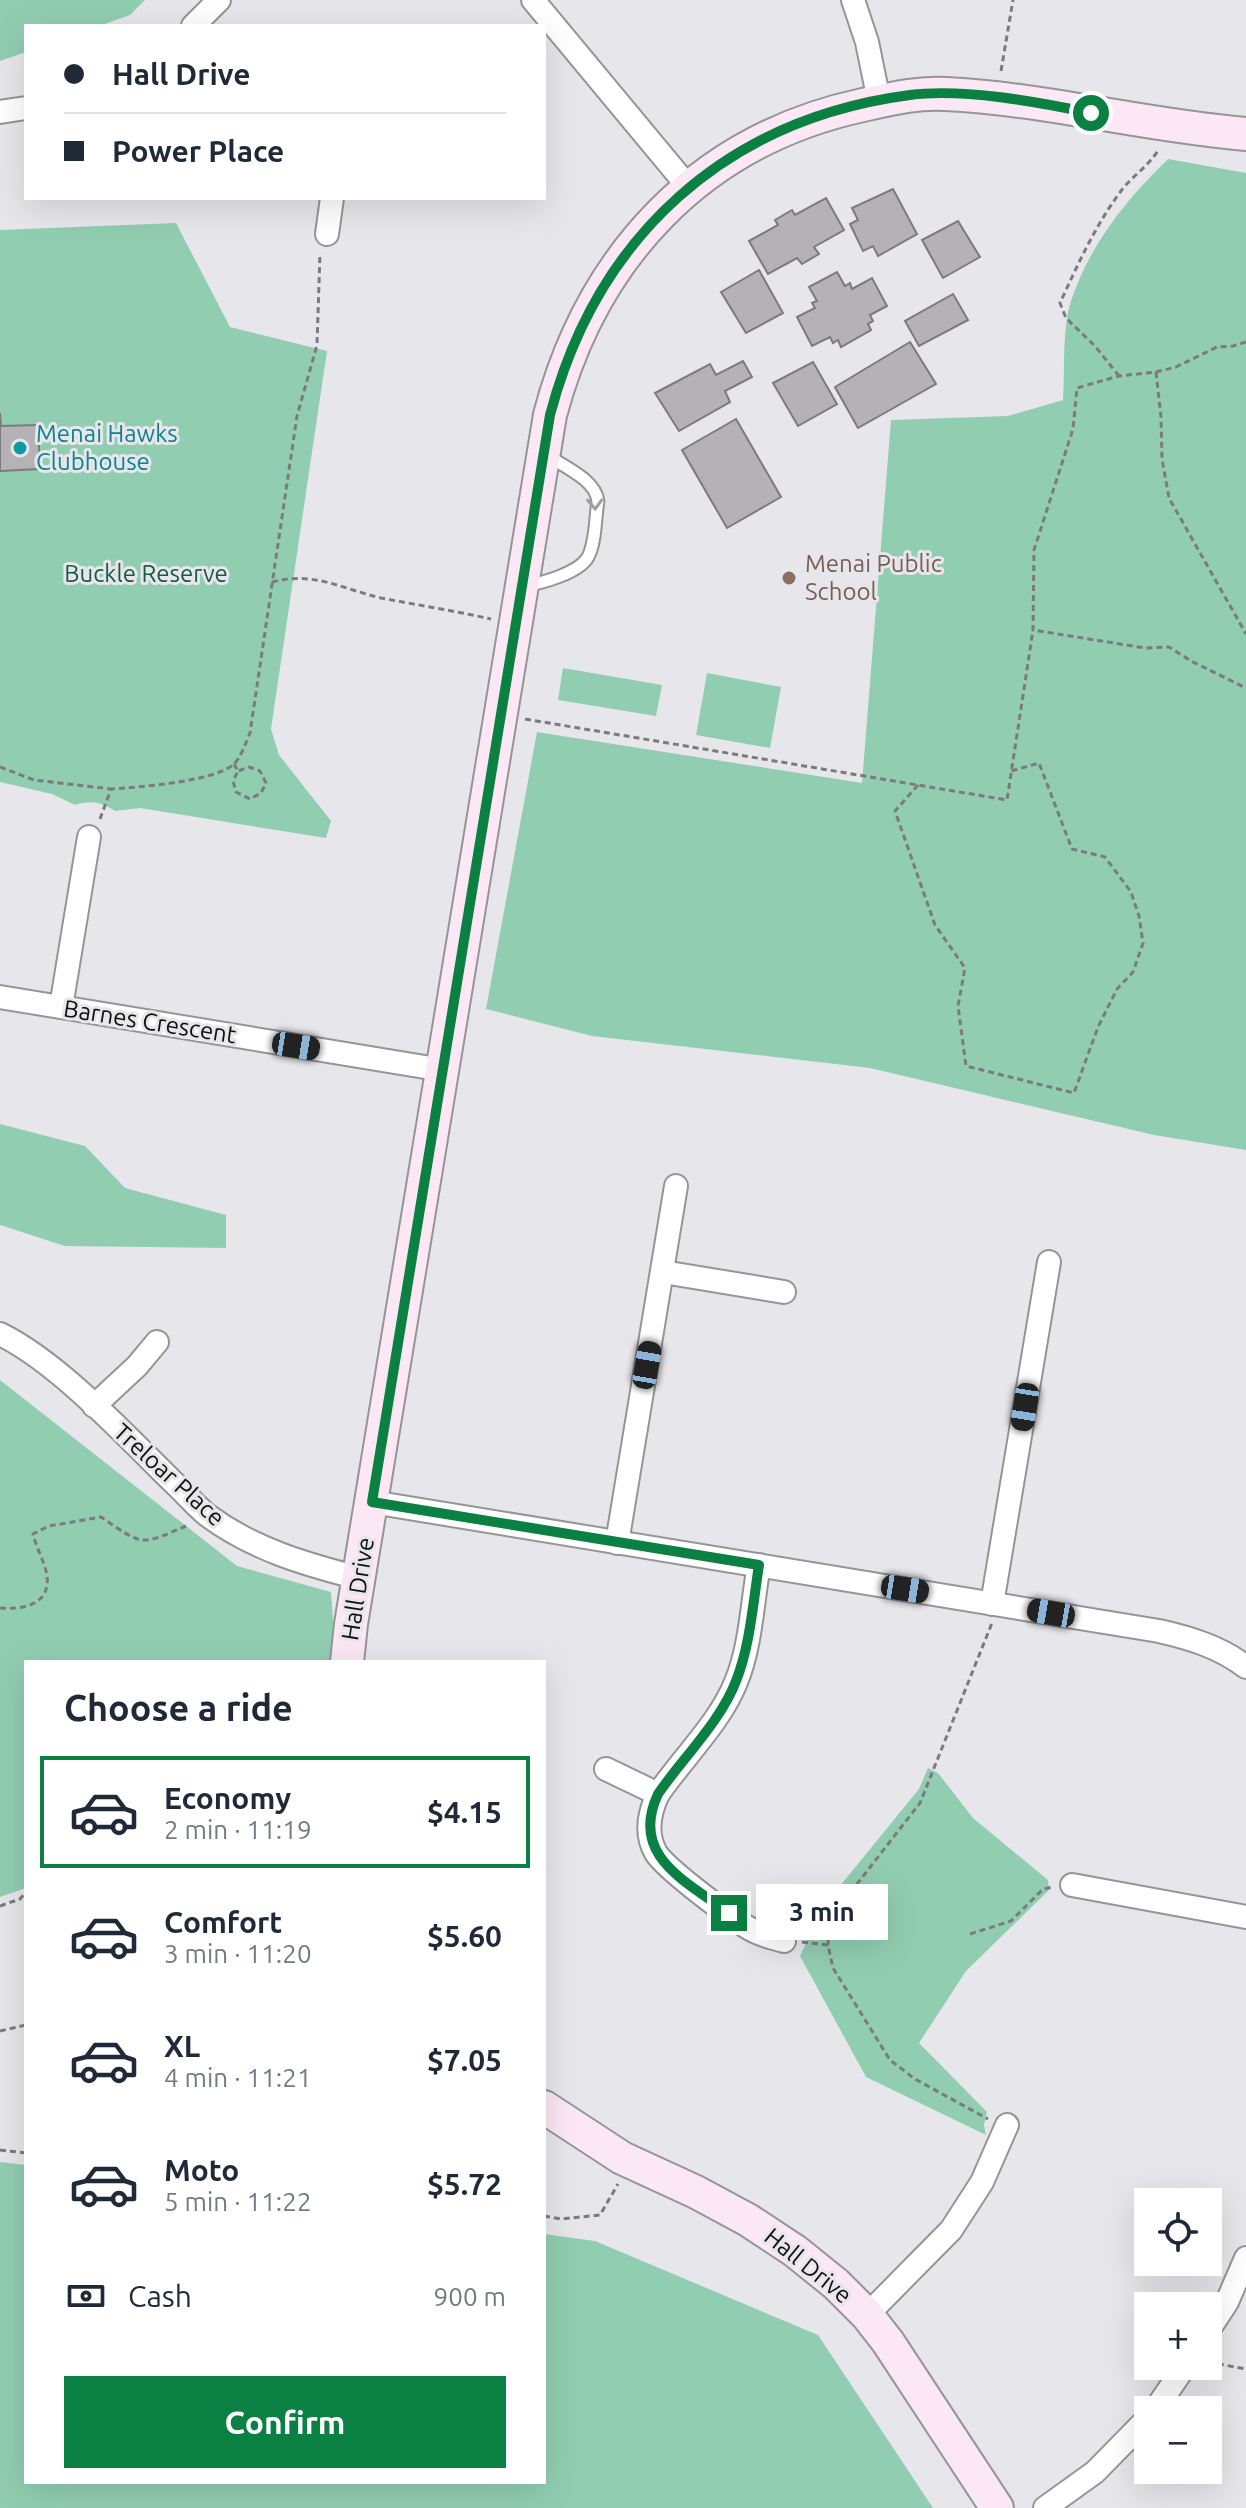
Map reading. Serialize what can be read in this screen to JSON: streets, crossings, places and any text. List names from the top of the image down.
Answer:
{
  "streets": {
    "street": ["Barnes Crescent", "Treloar Place", "Hall Drive"]
  },
  "crossings": [
    ["Barnes Crescent", "Hall Drive"],
    ["Treloar Place", "Hall Drive"]
  ],
  "parks": ["Buckle Reserve"],
  "places": ["Menai Hawks Clubhouse", "Menai Public School"],
  "page": {
    "banner": ["Hall Drive", "Power Place"],
    "heading": "Choose a ride",
    "list": [
      {
        "name": "Economy",
        "note": "2 min · 11:19",
        "value": "$4.15"
      },
      {
        "name": "Comfort",
        "note": "3 min · 11:20",
        "value": "$5.60"
      },
      {
        "name": "XL",
        "note": "4 min · 11:21",
        "value": "$7.05"
      },
      {
        "name": "Moto",
        "note": "5 min · 11:22",
        "value": "$5.72"
      }
    ],
    "bubble": "3 min",
    "map_buttons": ["+", "−"],
    "pay": ["Cash", "900 m"],
    "buttons": "Confirm"
  }
}
